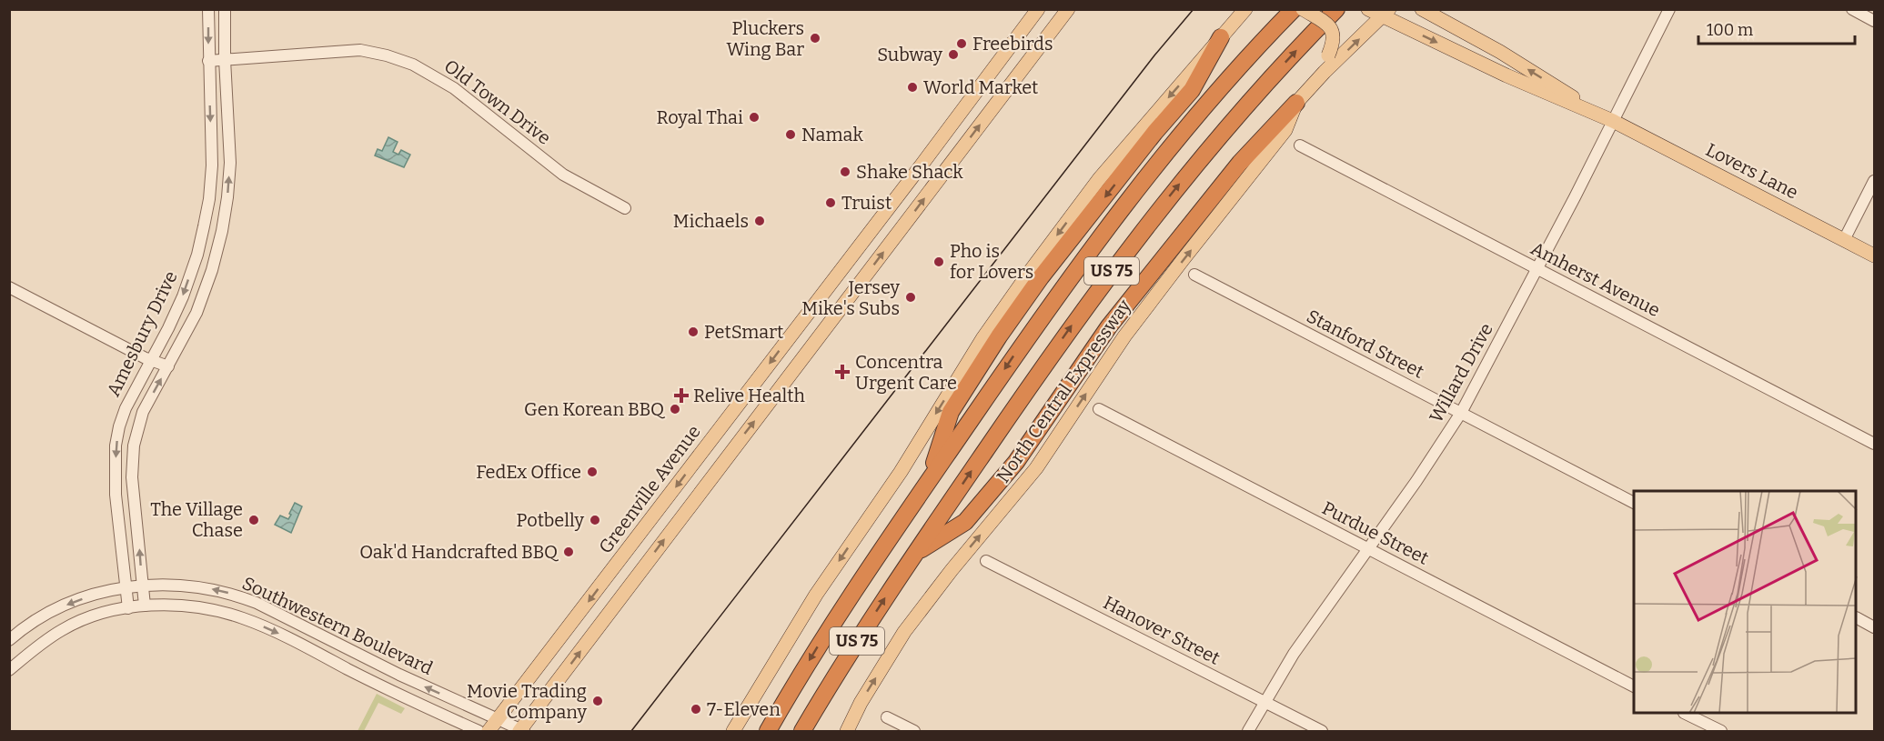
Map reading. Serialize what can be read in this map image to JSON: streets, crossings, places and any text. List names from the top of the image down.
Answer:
{
  "streets": {
    "highway": ["US 75", "North Central Expressway"],
    "main road": ["Lovers Lane", "Greenville Avenue"],
    "street": [
      "Old Town Drive",
      "Amherst Avenue",
      "Amesbury Drive",
      "Stanford Street",
      "Willard Drive",
      "Purdue Street",
      "Southwestern Boulevard",
      "Hanover Street"
    ]
  },
  "crossings": [
    ["Old Town Drive", "Amesbury Drive"],
    ["Lovers Lane", "Willard Drive"],
    ["Lovers Lane", "North Central Expressway"],
    ["Amherst Avenue", "Willard Drive"],
    ["Amesbury Drive", "Southwestern Boulevard"],
    ["Stanford Street", "Willard Drive"],
    ["Willard Drive", "Purdue Street"],
    ["Willard Drive", "Hanover Street"],
    ["Greenville Avenue", "Southwestern Boulevard"]
  ],
  "places": {
    "other": [
      "Pluckers Wing Bar",
      "Freebirds",
      "Subway",
      "World Market",
      "Royal Thai",
      "Namak",
      "Shake Shack",
      "Truist",
      "Michaels",
      "Pho is for Lovers",
      "Jersey Mike's Subs",
      "PetSmart",
      "Gen Korean BBQ",
      "FedEx Office",
      "The Village Chase",
      "Potbelly",
      "Oak'd Handcrafted BBQ",
      "Movie Trading Company",
      "7-Eleven"
    ],
    "health": ["Concentra Urgent Care", "Relive Health"]
  },
  "scale_bar": "100 m"
}
